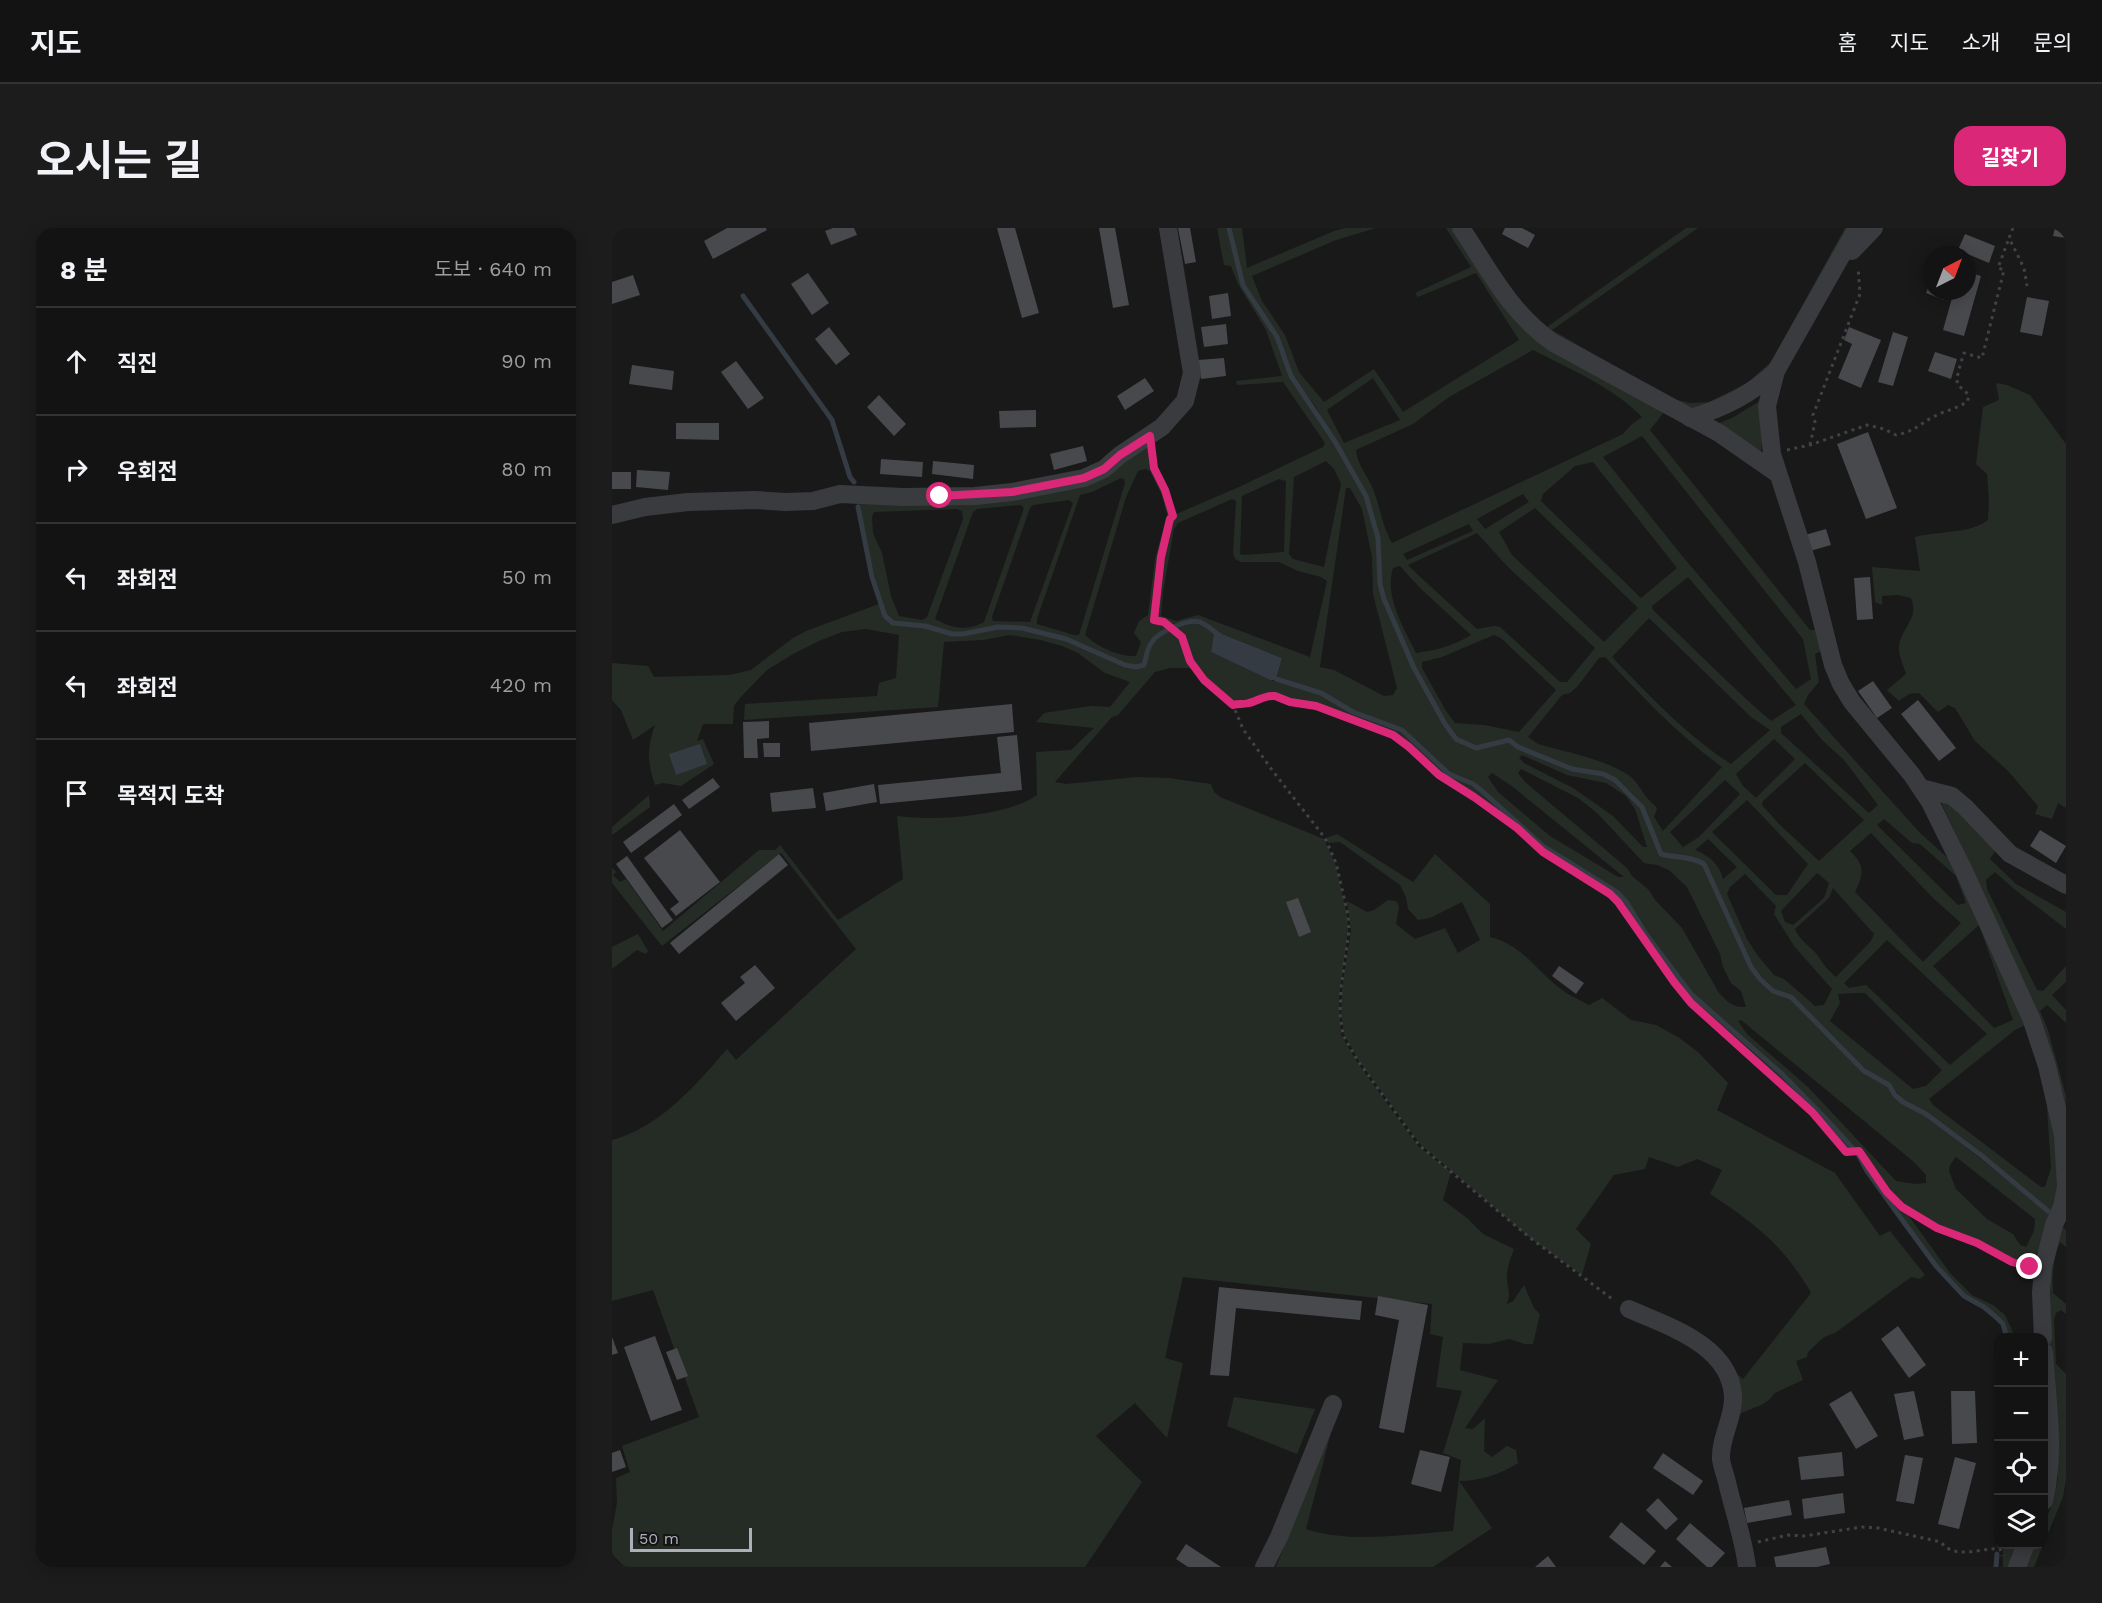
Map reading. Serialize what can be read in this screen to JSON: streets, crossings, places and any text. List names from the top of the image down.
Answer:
{
  "scale_bar": "50 m",
  "north": "top right",
  "page": {
    "header": "지도",
    "nav": [
      "홈",
      "지도",
      "소개",
      "문의"
    ],
    "title": "오시는 길",
    "buttons": "길찾기",
    "heading": ["8 분", "도보 · 640 m"],
    "list": [
      ["직진", "90 m"],
      ["우회전", "80 m"],
      ["좌회전", "50 m"],
      ["좌회전", "420 m"],
      "목적지 도착"
    ],
    "map_buttons": ["+", "−"],
    "scale": "50 m"
  }
}
